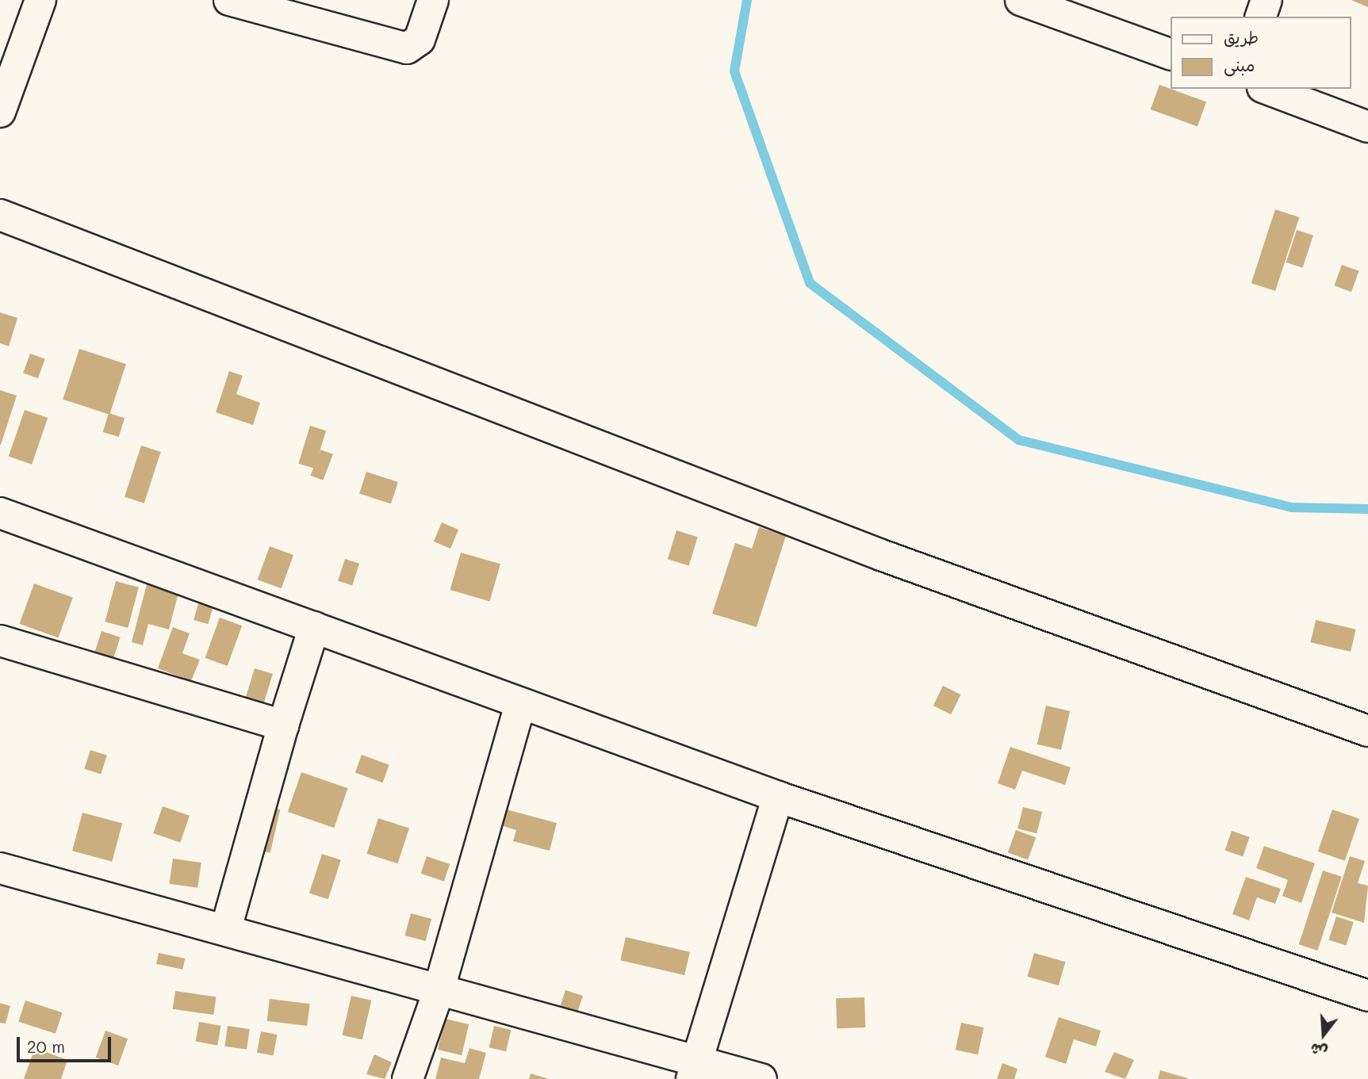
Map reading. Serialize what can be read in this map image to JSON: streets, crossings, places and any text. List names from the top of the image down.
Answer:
{
  "legend": ["طريق", "مبنى"],
  "scale_bar": "20 m",
  "north": "bottom"
}
